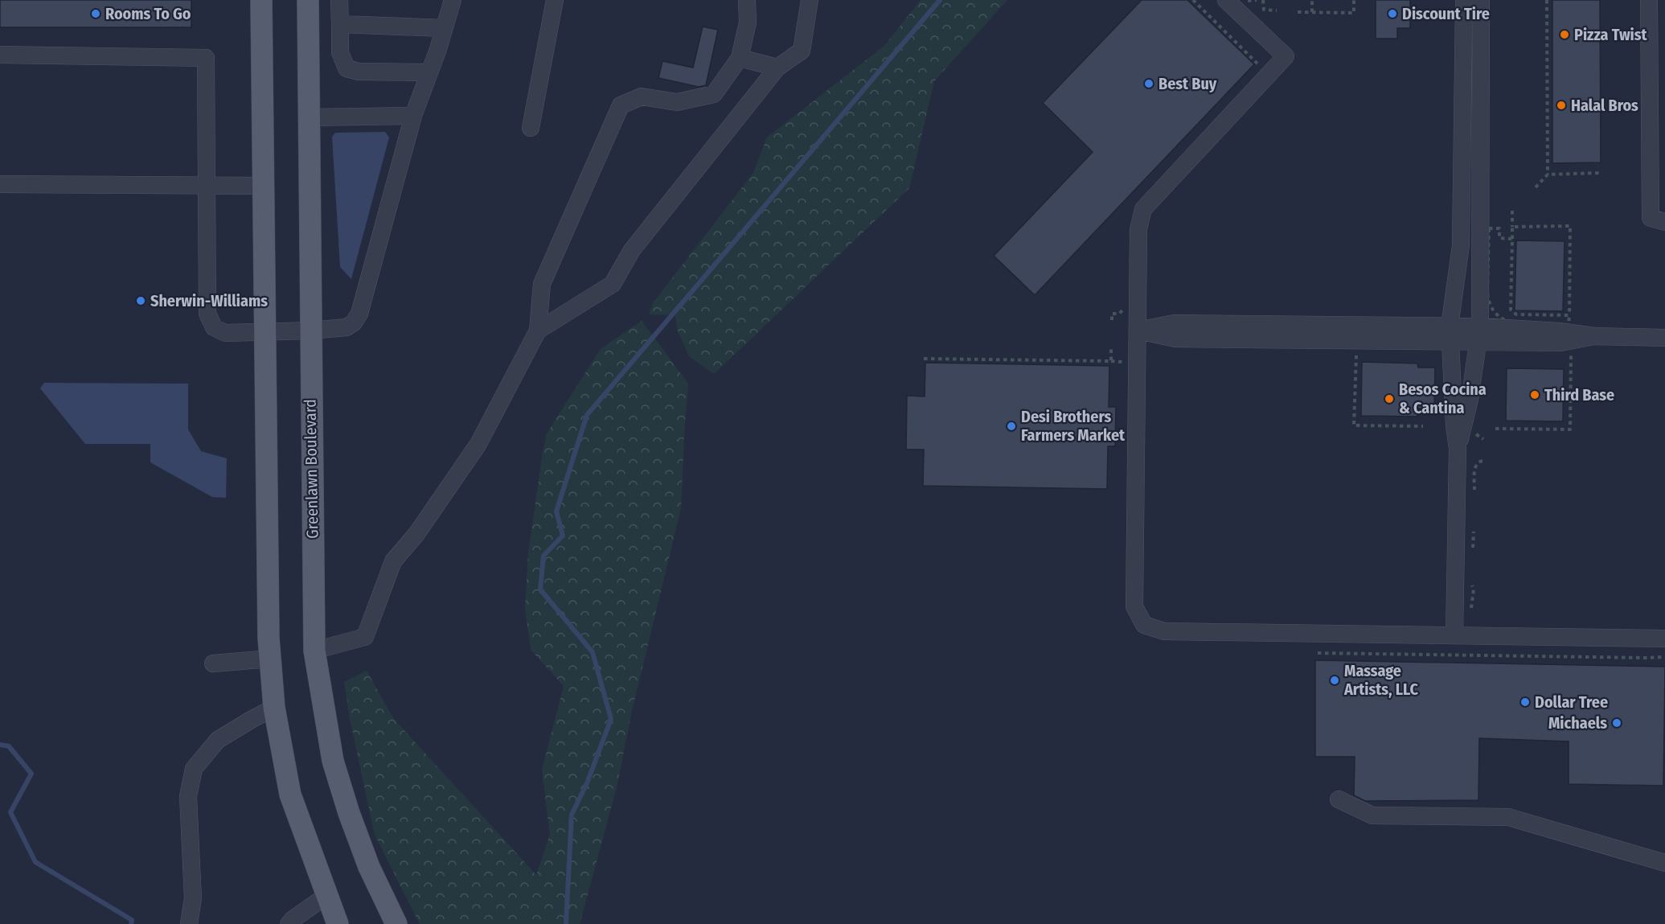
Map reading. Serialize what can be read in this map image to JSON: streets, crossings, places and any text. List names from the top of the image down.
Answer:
{
  "streets": {
    "main road": ["Greenlawn Boulevard"]
  },
  "places": [
    "Rooms To Go",
    "Discount Tire",
    "Pizza Twist",
    "Best Buy",
    "Halal Bros",
    "Sherwin-Williams",
    "Third Base",
    "Besos Cocina & Cantina",
    "Desi Brothers Farmers Market",
    "Massage Artists, LLC",
    "Dollar Tree",
    "Michaels"
  ]
}
